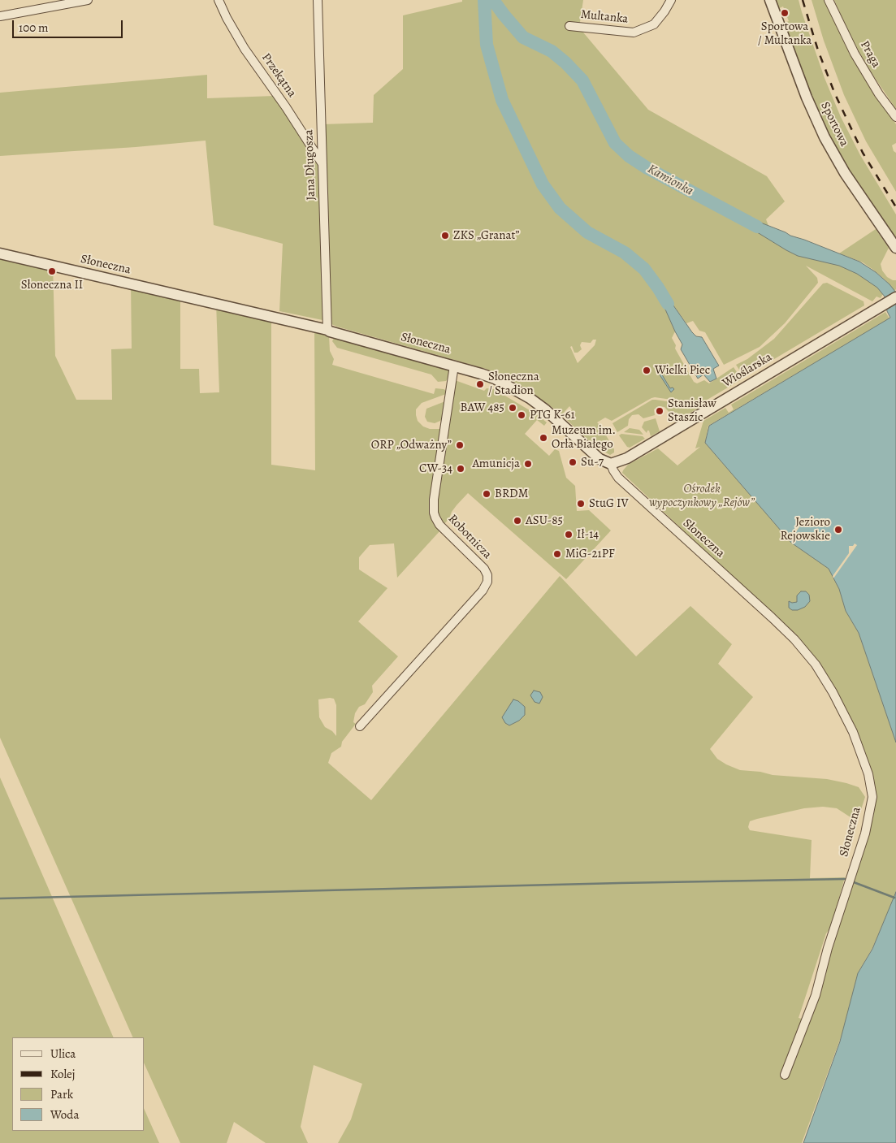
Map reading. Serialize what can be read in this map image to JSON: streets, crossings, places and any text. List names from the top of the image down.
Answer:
{
  "streets": {
    "street": [
      "Multanka",
      "Praga",
      "Przekątna",
      "Sportowa",
      "Jana Długosza",
      "Słoneczna",
      "Wioślarska",
      "Robotnicza"
    ]
  },
  "crossings": [
    ["Przekątna", "Jana Długosza"],
    ["Jana Długosza", "Słoneczna"],
    ["Słoneczna", "Wioślarska"],
    ["Słoneczna", "Robotnicza"]
  ],
  "water": ["Kamionka"],
  "parks": ["Ośrodek wypoczynkowy „Rejów”"],
  "places": [
    "Sportowa / Multanka",
    "ZKS „Granat”",
    "Słoneczna II",
    "Wielki Piec",
    "Słoneczna / Stadion",
    "BAW 485",
    "Stanisław Staszic",
    "PTG K-61",
    "Muzeum im. Orła Białego",
    "ORP „Odważny”",
    "Su-7",
    "Amunicja",
    "CW-34",
    "BRDM",
    "StuG IV",
    "ASU-85",
    "Jezioro Rejowskie",
    "Ił-14",
    "MiG-21PF"
  ],
  "legend": [
    "Ulica",
    "Kolej",
    "Park",
    "Woda"
  ],
  "scale_bar": "100 m"
}
